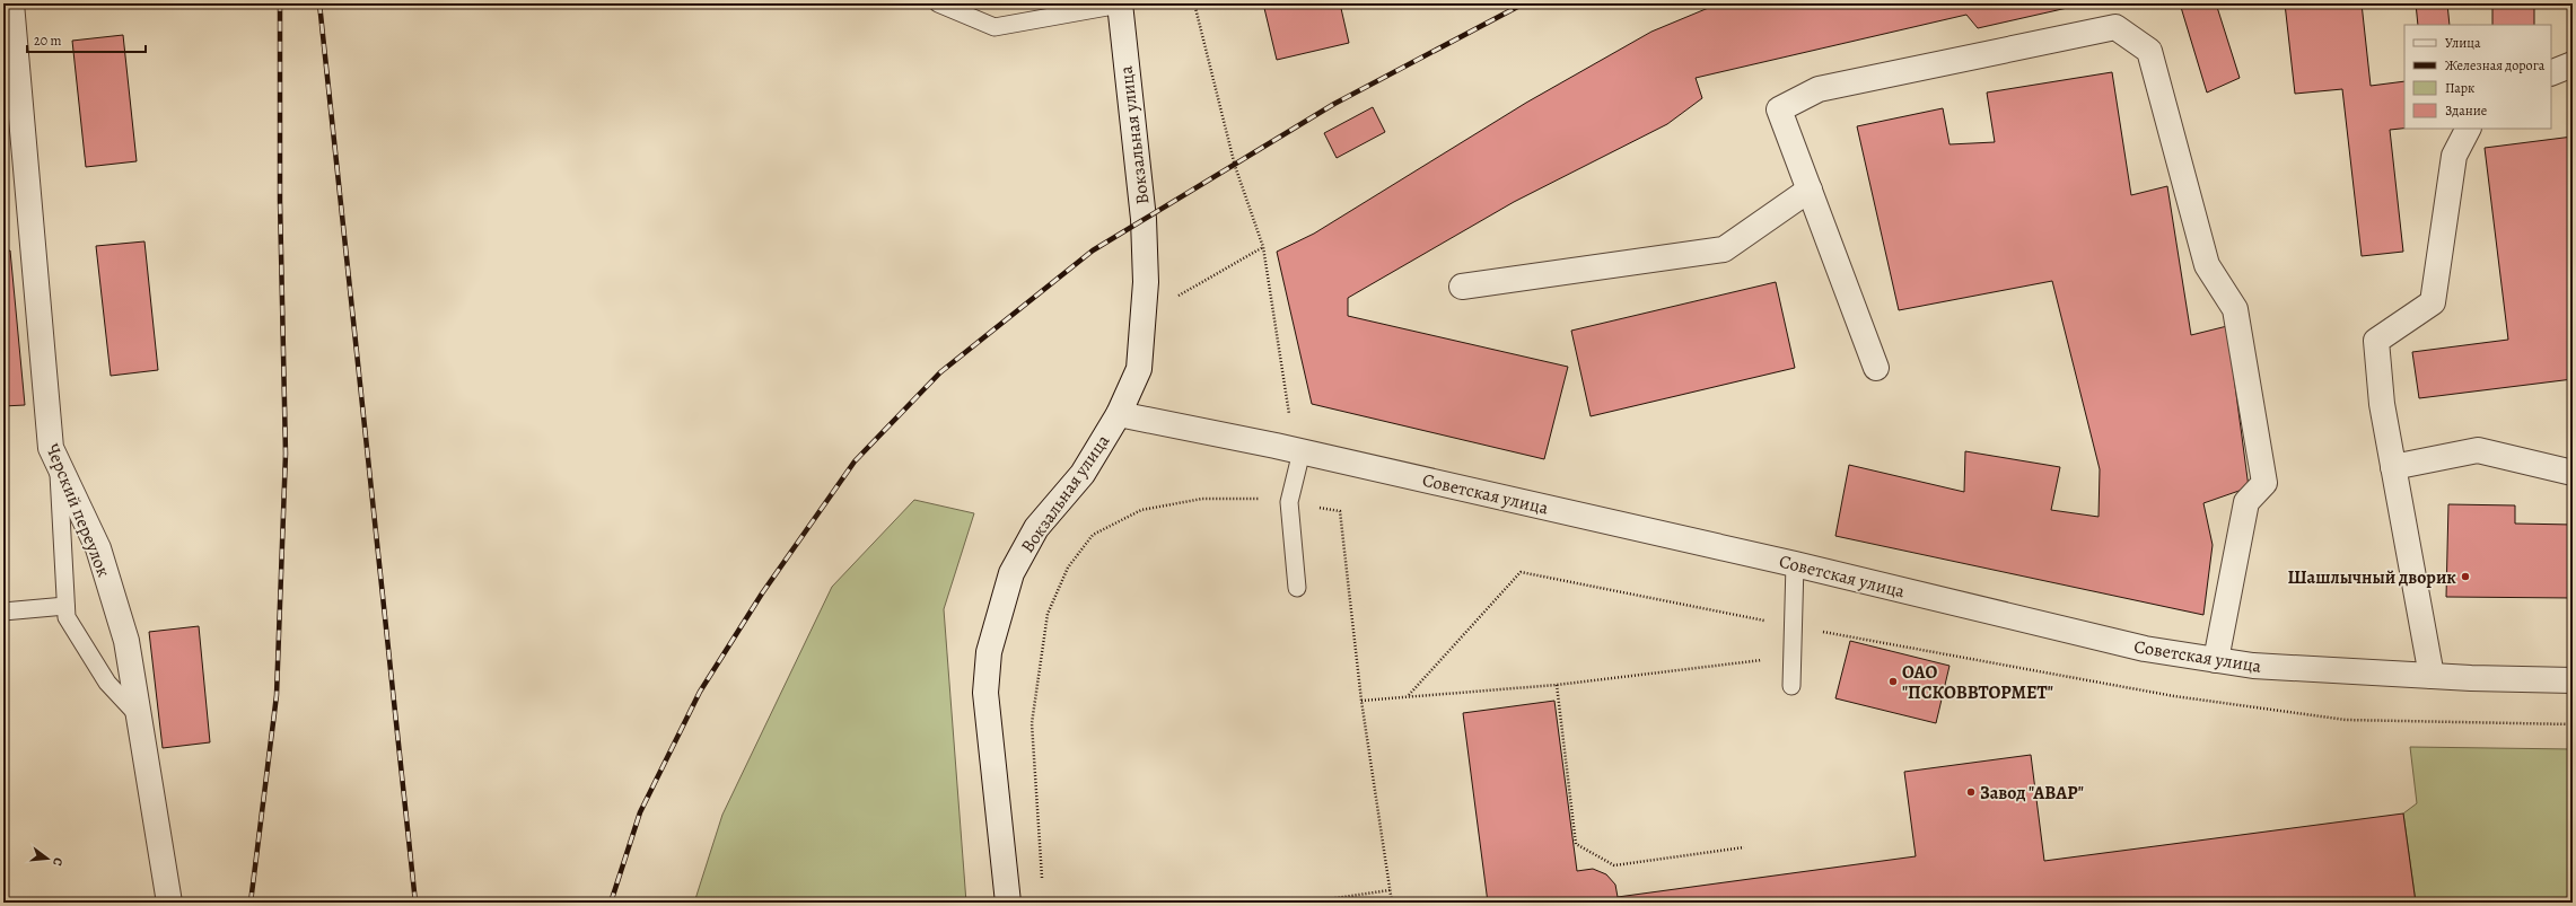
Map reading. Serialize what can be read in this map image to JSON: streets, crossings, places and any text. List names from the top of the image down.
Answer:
{
  "streets": {
    "street": ["Вокзальная улица", "Советская улица", "Черский переулок"]
  },
  "crossings": [
    ["Вокзальная улица", "Советская улица"]
  ],
  "places": ["Шашлычный дворик", "ОАО \"ПСКОВВТОРМЕТ\"", "Завод \"АВАР\""],
  "legend": [
    "Улица",
    "Железная дорога",
    "Парк",
    "Здание"
  ],
  "scale_bar": "20 m",
  "north": "right"
}
